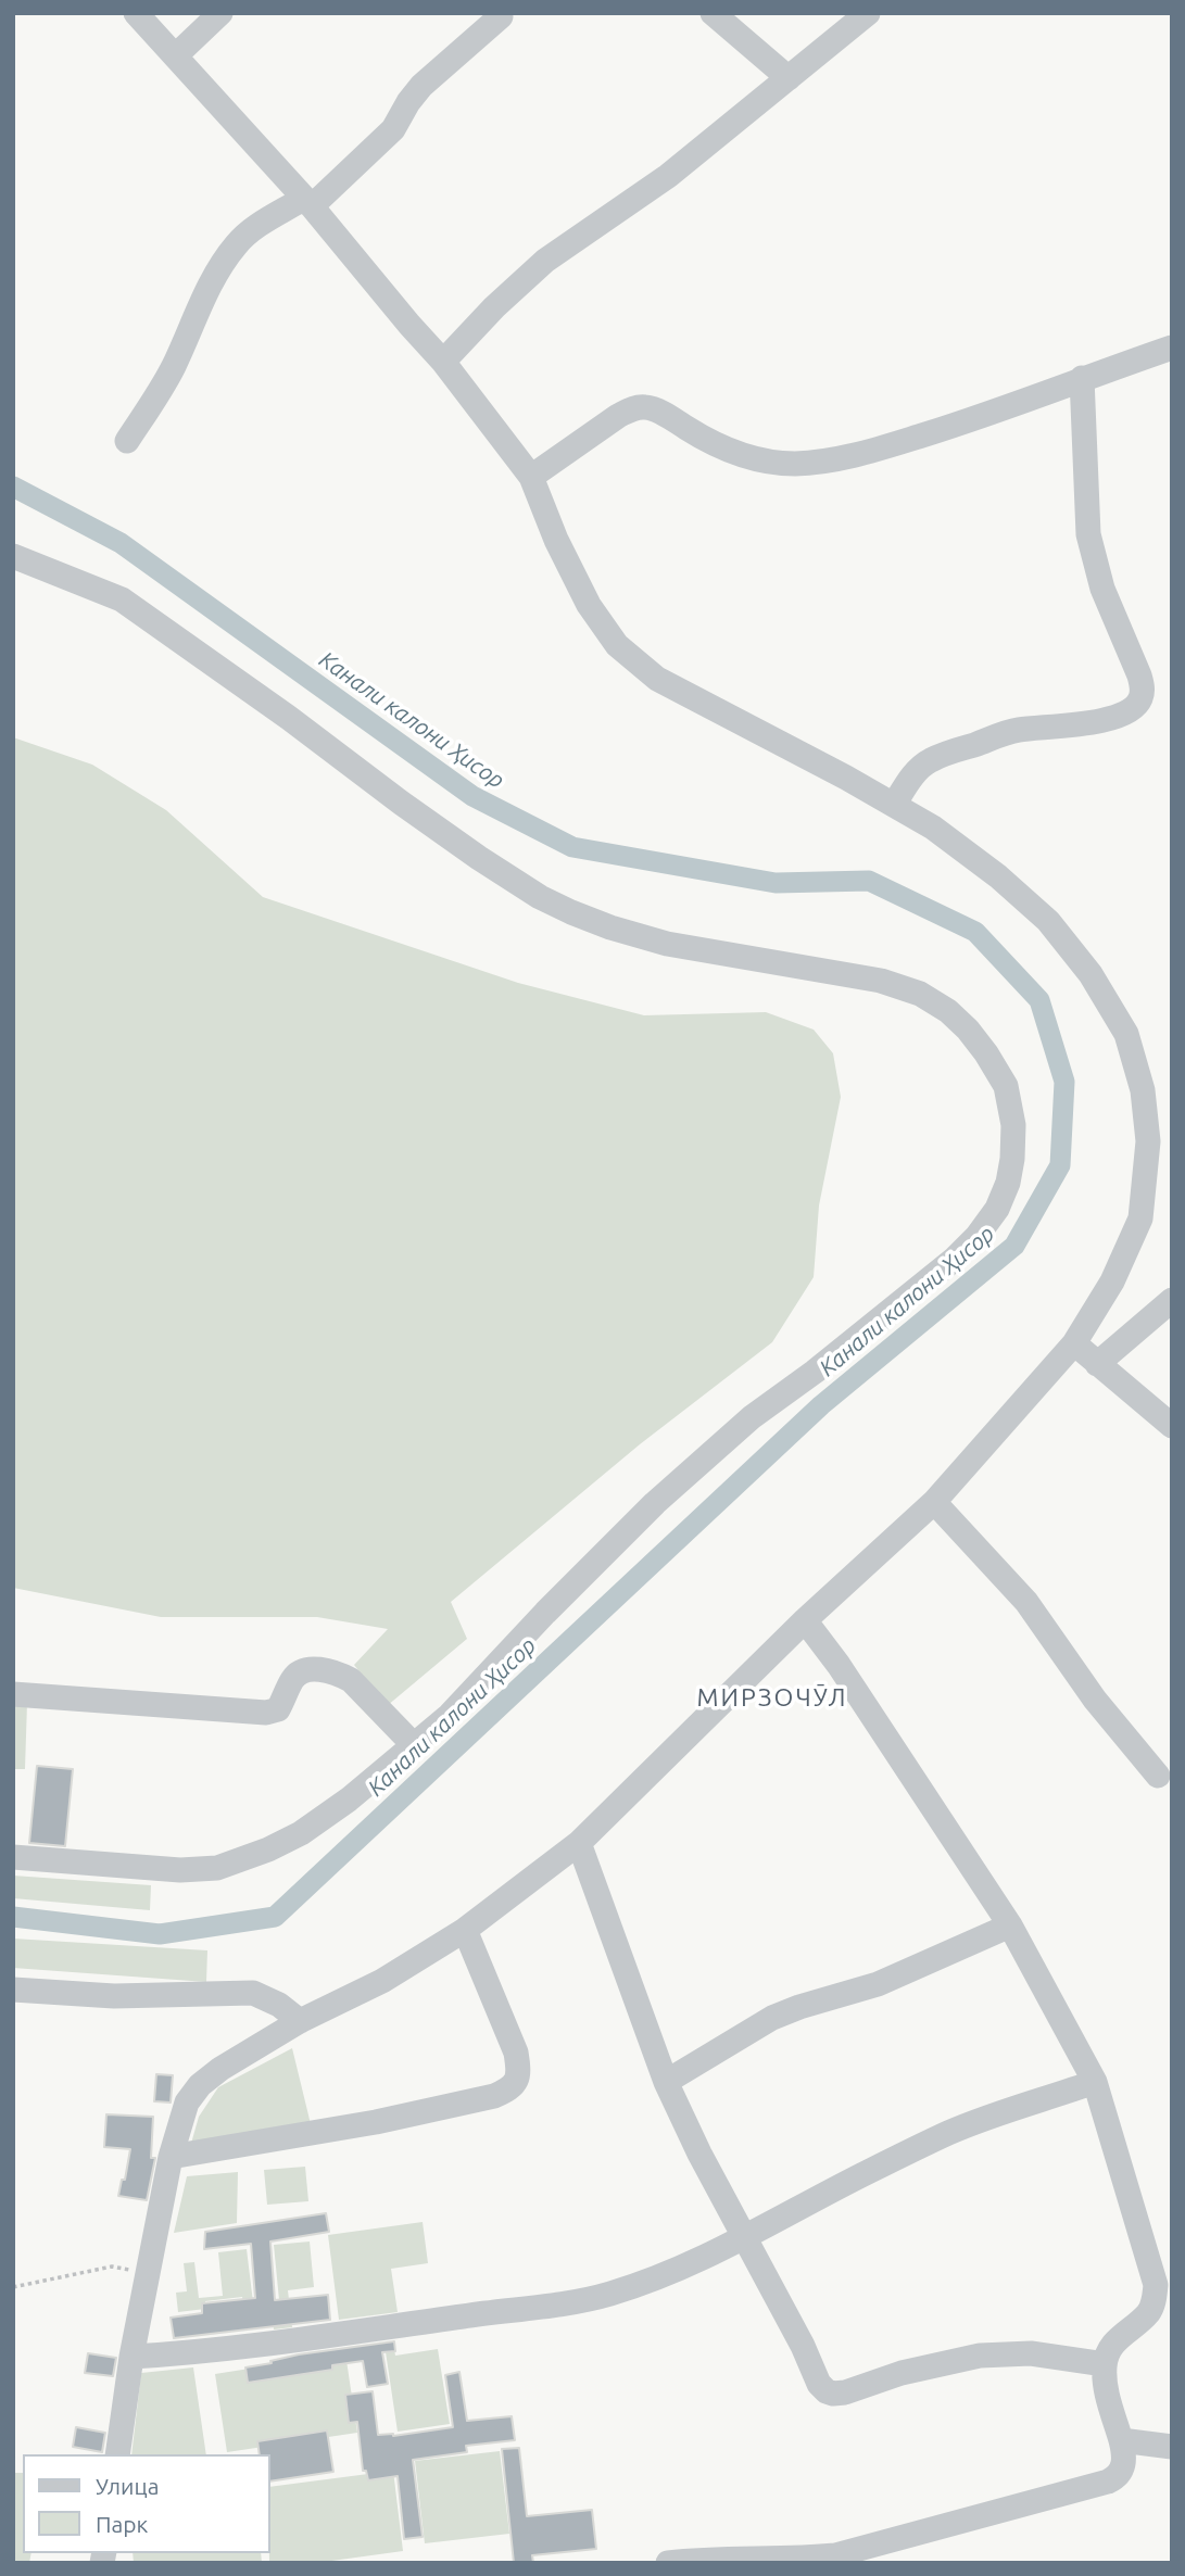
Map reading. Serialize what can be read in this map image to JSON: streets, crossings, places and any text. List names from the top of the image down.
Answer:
{
  "districts": ["МИРЗОЧӮЛ"],
  "water": ["Канали калони Ҳисор"],
  "legend": ["Улица", "Парк"]
}
